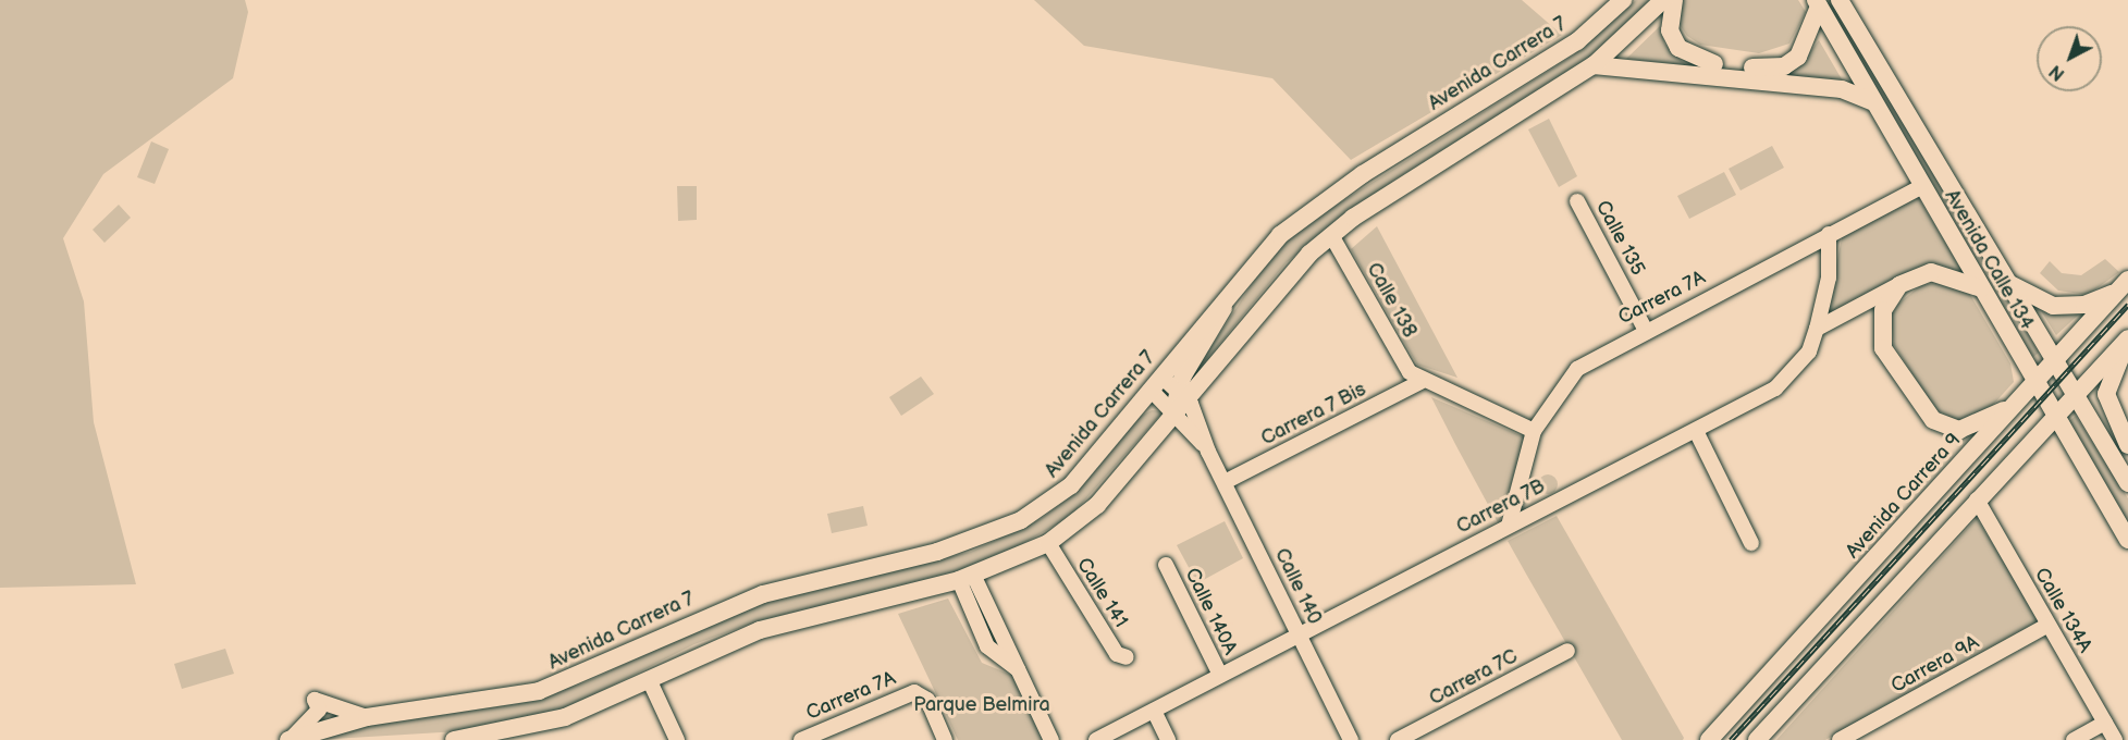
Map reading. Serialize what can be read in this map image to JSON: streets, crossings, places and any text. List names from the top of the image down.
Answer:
{
  "streets": {
    "main road": ["Avenida Carrera 7", "Avenida Calle 134", "Avenida Carrera 9"],
    "street": [
      "Calle 135",
      "Carrera 7A",
      "Calle 138",
      "Carrera 7 Bis",
      "Carrera 7B",
      "Calle 140",
      "Calle 141",
      "Calle 134A",
      "Calle 140A",
      "Carrera 9A",
      "Carrera 7C"
    ]
  },
  "crossings": [
    ["Avenida Carrera 7", "Calle 140"],
    ["Calle 135", "Carrera 7A"],
    ["Avenida Calle 134", "Carrera 7A"],
    ["Avenida Calle 134", "Avenida Carrera 9"],
    ["Carrera 7A", "Carrera 7B"],
    ["Calle 138", "Carrera 7 Bis"],
    ["Carrera 7 Bis", "Calle 140"],
    ["Carrera 7B", "Calle 140"],
    ["Carrera 7B", "Calle 140A"],
    ["Calle 134A", "Carrera 9A"]
  ],
  "parks": ["Parque Belmira"],
  "north": "bottom left"
}
